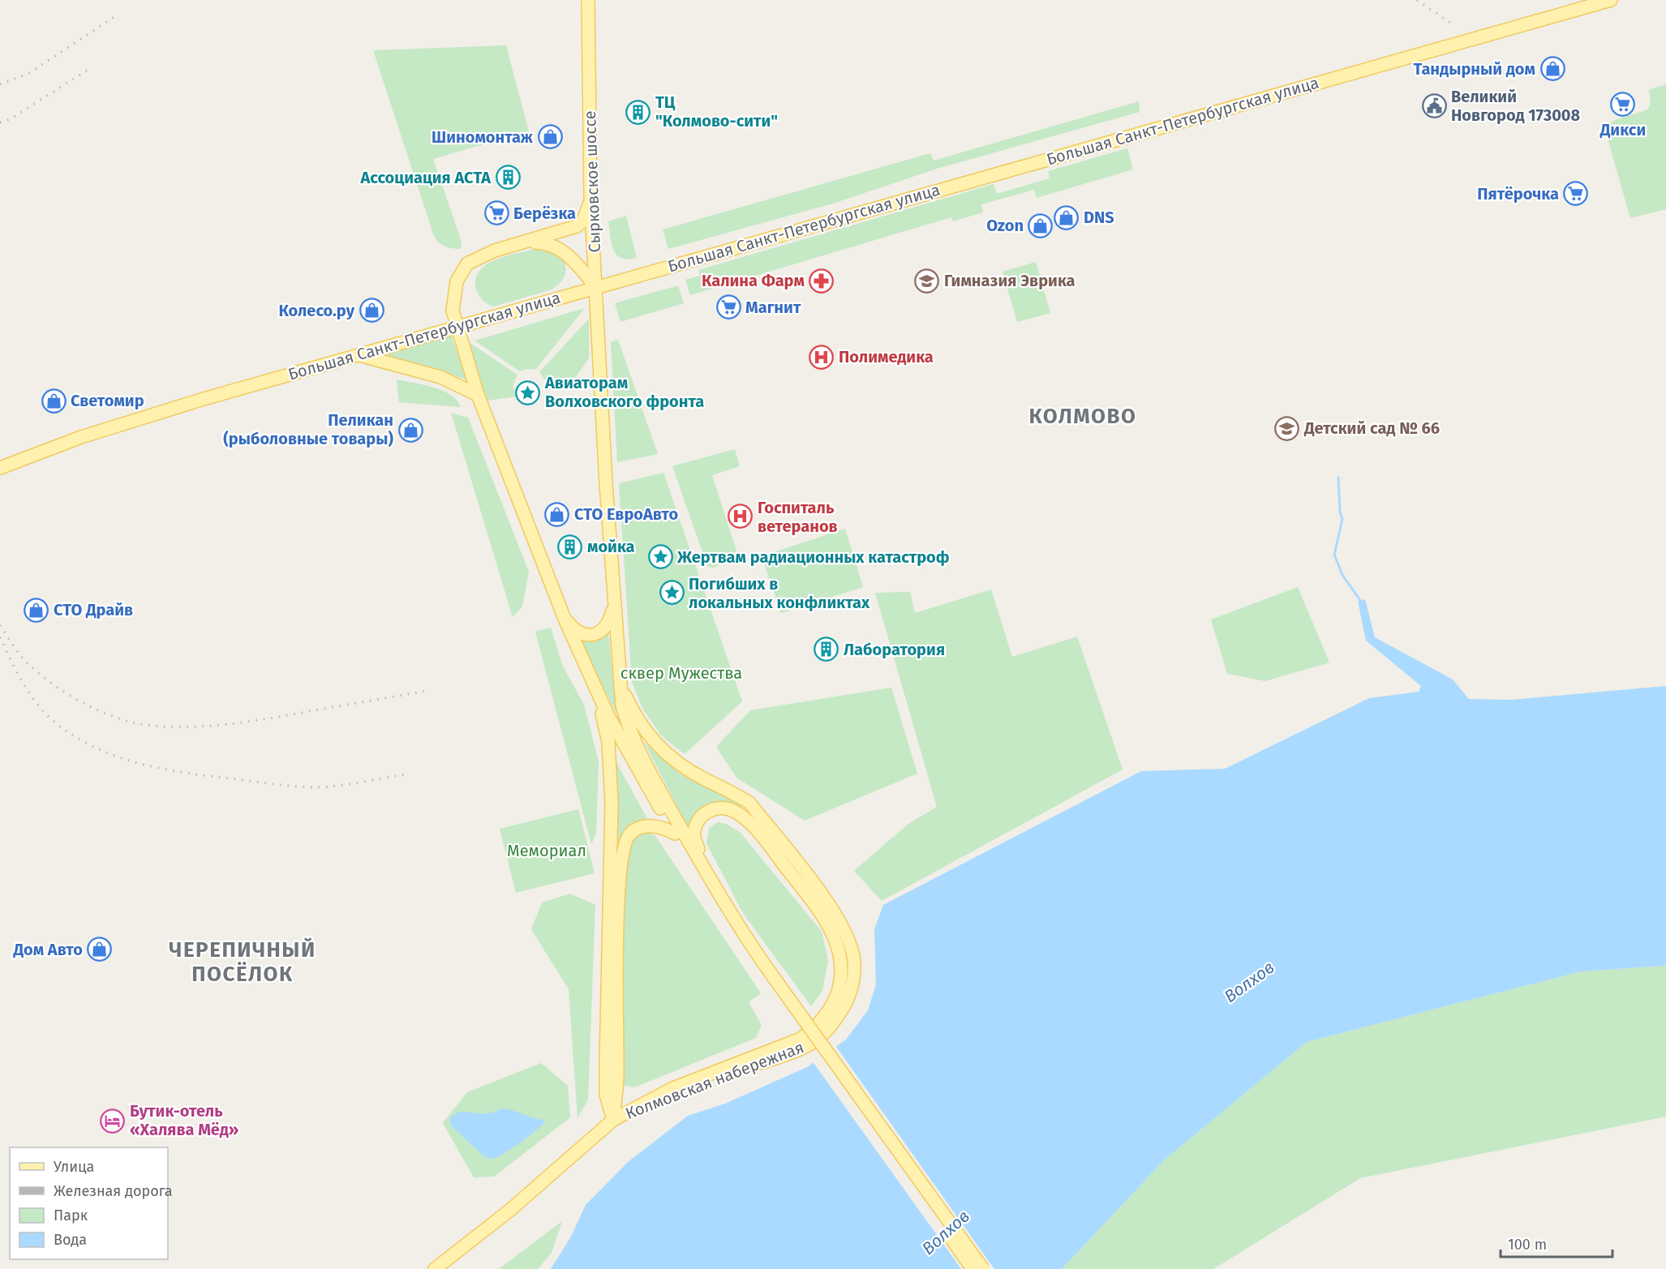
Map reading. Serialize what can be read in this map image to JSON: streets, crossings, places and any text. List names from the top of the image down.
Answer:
{
  "streets": {
    "main road": ["Большая Санкт-Петербургская улица", "Сырковское шоссе", "Колмовская набережная"]
  },
  "crossings": [
    ["Большая Санкт-Петербургская улица", "Сырковское шоссе"],
    ["Сырковское шоссе", "Колмовская набережная"]
  ],
  "districts": ["КОЛМОВО", "ЧЕРЕПИЧНЫЙ ПОСЁЛОК"],
  "water": ["Волхов"],
  "parks": ["сквер Мужества", "Мемориал"],
  "places": {
    "shop": [
      "Тандырный дом",
      "Шиномонтаж",
      "DNS",
      "Ozon",
      "Колесо.ру",
      "Светомир",
      "Пеликан (рыболовные товары)",
      "СТО ЕвроАвто",
      "СТО Драйв",
      "Дом Авто"
    ],
    "supermarket": [
      "Дикси",
      "Пятёрочка",
      "Берёзка",
      "Магнит"
    ],
    "public building": ["Великий Новгород 173008"],
    "building": [
      "ТЦ \"Колмово-сити\"",
      "Ассоциация АСТА",
      "мойка",
      "Лаборатория"
    ],
    "pharmacy": ["Калина Фарм"],
    "school or university": ["Гимназия Эврика", "Детский сад № 66"],
    "hospital": ["Полимедика", "Госпиталь ветеранов"],
    "place": ["Авиаторам Волховского фронта", "Жертвам радиационных катастроф", "Погибших в локальных конфликтах"],
    "hotel": ["Бутик-отель «Халява Мёд»"]
  },
  "legend": [
    "Улица",
    "Железная дорога",
    "Парк",
    "Вода"
  ],
  "scale_bar": "100 m"
}
